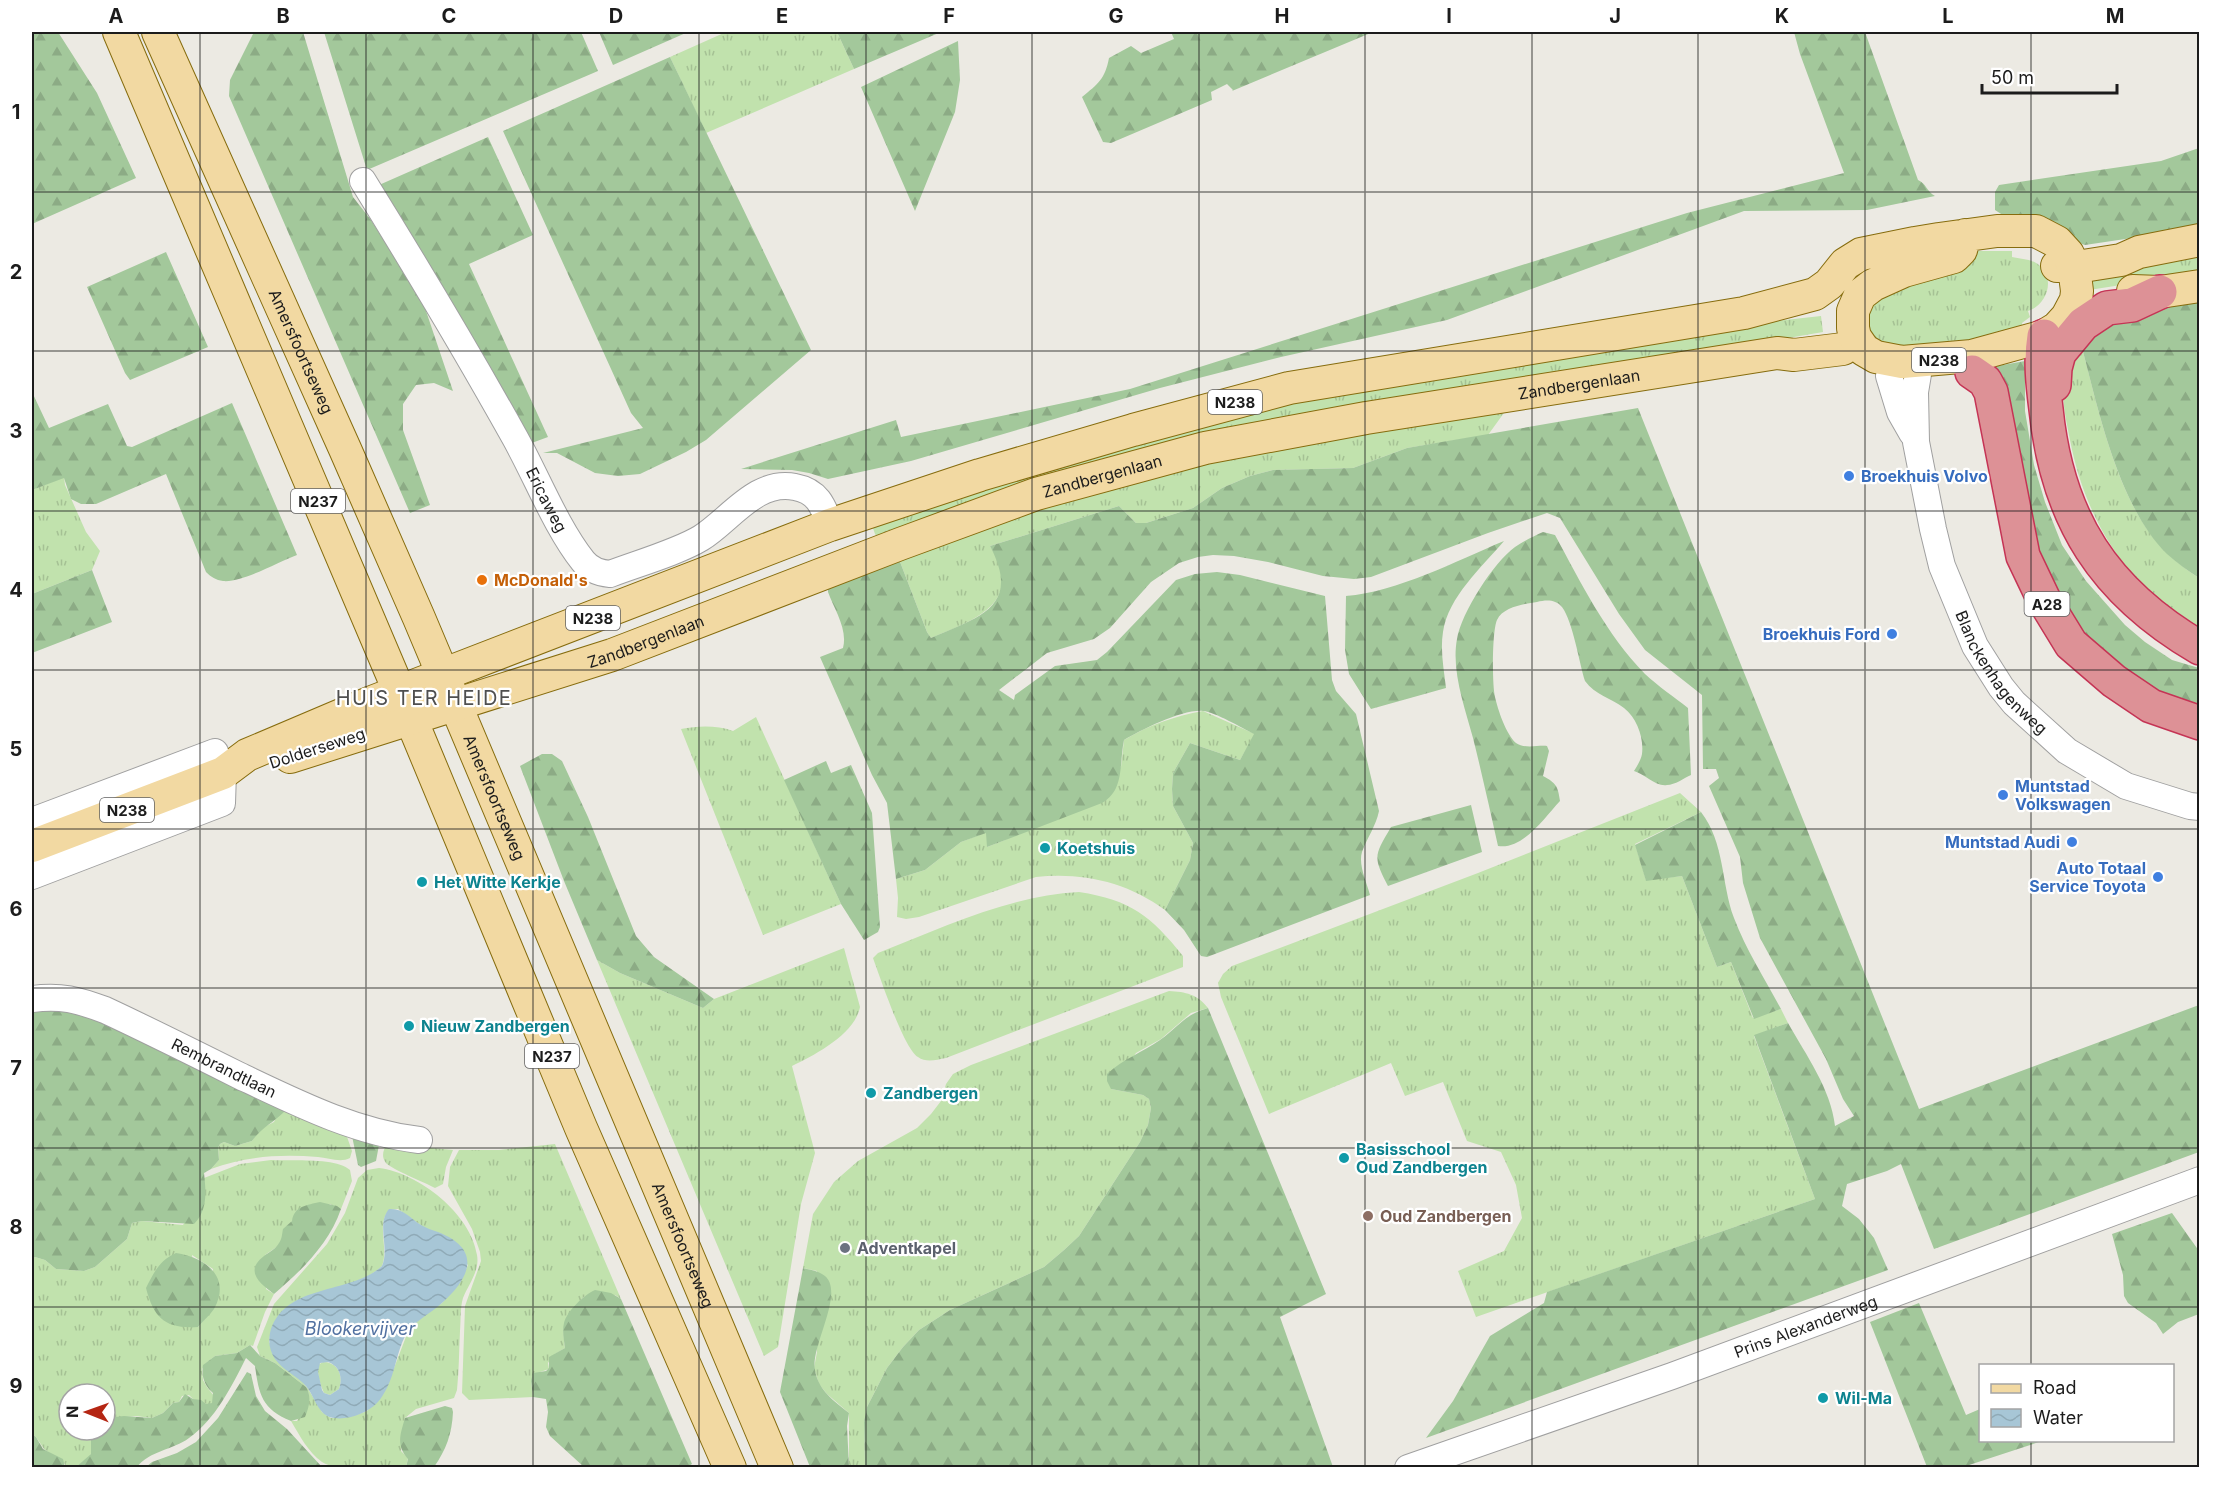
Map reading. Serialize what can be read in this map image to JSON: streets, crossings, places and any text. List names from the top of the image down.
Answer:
{
  "streets": {
    "highway": ["A28"],
    "main road": [
      "Amersfoortseweg",
      "N238",
      "Zandbergenlaan",
      "N237",
      "Dolderseweg"
    ],
    "street": [
      "Ericaweg",
      "Blanckenhagenweg",
      "Rembrandtlaan",
      "Prins Alexanderweg"
    ]
  },
  "crossings": [
    ["Amersfoortseweg", "N238"],
    ["Amersfoortseweg", "Zandbergenlaan"],
    ["N238", "Zandbergenlaan"],
    ["N238", "N237"],
    ["N238", "A28"],
    ["N238", "Blanckenhagenweg"],
    ["N238", "Dolderseweg"],
    ["Zandbergenlaan", "Ericaweg"],
    ["N237", "Dolderseweg"]
  ],
  "districts": ["HUIS TER HEIDE"],
  "water": ["Blookervijver"],
  "places": [
    "Broekhuis Volvo",
    "McDonald's",
    "Broekhuis Ford",
    "Muntstad Volkswagen",
    "Muntstad Audi",
    "Koetshuis",
    "Auto Totaal Service Toyota",
    "Het Witte Kerkje",
    "Nieuw Zandbergen",
    "Zandbergen",
    "Basisschool Oud Zandbergen",
    "Oud Zandbergen",
    "Adventkapel",
    "Wil-Ma"
  ],
  "legend": ["Road", "Water"],
  "scale_bar": "50 m",
  "north": "left",
  "grid": {
    "columns": [
      "A",
      "B",
      "C",
      "D",
      "E",
      "F",
      "G",
      "H",
      "I",
      "J",
      "K",
      "L",
      "M"
    ],
    "rows": [
      "1",
      "2",
      "3",
      "4",
      "5",
      "6",
      "7",
      "8",
      "9"
    ]
  }
}
